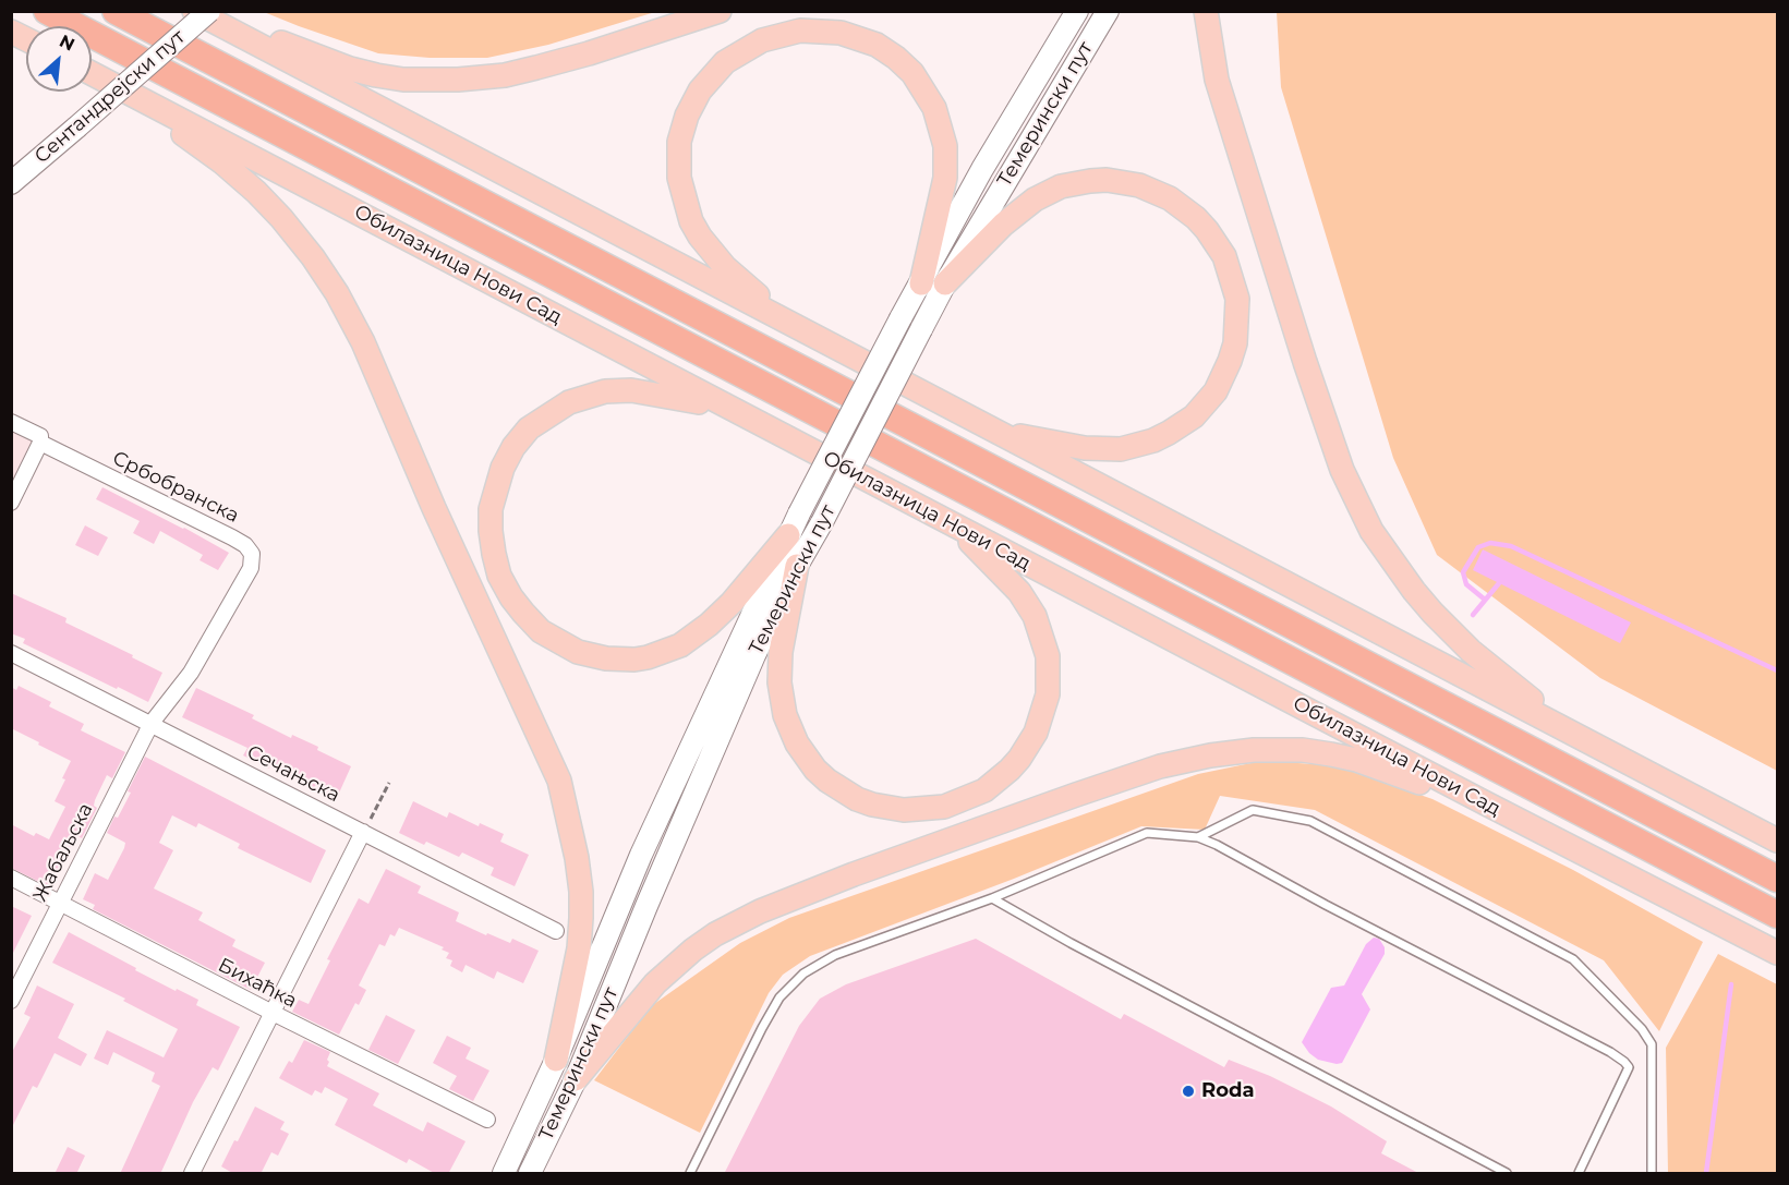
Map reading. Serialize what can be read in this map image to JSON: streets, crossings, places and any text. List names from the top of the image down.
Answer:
{
  "streets": {
    "main road": ["Сентандрејски пут", "Темерински пут", "Обилазница Нови Сад"],
    "street": [
      "Србобранска",
      "Сечањска",
      "Жабаљска",
      "Бихаћка"
    ]
  },
  "crossings": [
    ["Србобранска", "Сечањска"],
    ["Србобранска", "Жабаљска"],
    ["Сечањска", "Жабаљска"],
    ["Жабаљска", "Бихаћка"]
  ],
  "places": ["Roda"],
  "north": "top right"
}
